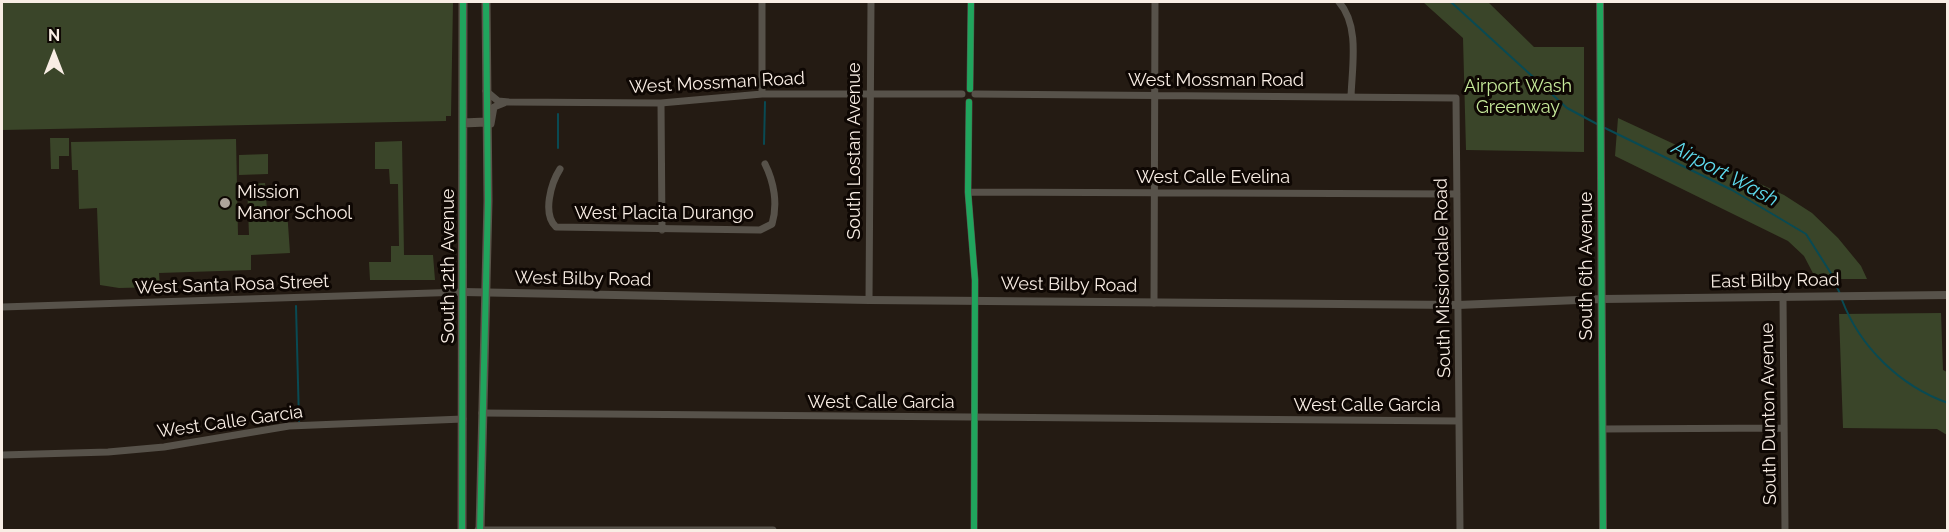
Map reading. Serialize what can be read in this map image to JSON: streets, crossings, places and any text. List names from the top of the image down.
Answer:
{
  "streets": {
    "main road": ["South 12th Avenue"],
    "street": [
      "West Mossman Road",
      "South Lostan Avenue",
      "West Calle Evelina",
      "West Placita Durango",
      "South 6th Avenue",
      "South Missiondale Road",
      "West Bilby Road",
      "East Bilby Road",
      "West Santa Rosa Street",
      "West Calle Garcia",
      "South Dunton Avenue"
    ]
  },
  "crossings": [
    ["West Mossman Road", "South Lostan Avenue"],
    ["West Mossman Road", "South Missiondale Road"],
    ["South Lostan Avenue", "West Bilby Road"],
    ["West Calle Evelina", "South Missiondale Road"],
    ["South 12th Avenue", "West Bilby Road"],
    ["South 12th Avenue", "West Santa Rosa Street"],
    ["South 12th Avenue", "West Calle Garcia"],
    ["South 6th Avenue", "West Bilby Road"],
    ["South 6th Avenue", "East Bilby Road"],
    ["South Missiondale Road", "West Bilby Road"],
    ["South Missiondale Road", "West Calle Garcia"],
    ["West Bilby Road", "East Bilby Road"],
    ["West Bilby Road", "West Santa Rosa Street"],
    ["East Bilby Road", "South Dunton Avenue"]
  ],
  "water": ["Airport Wash"],
  "parks": ["Airport Wash Greenway"],
  "places": ["Mission Manor School"],
  "north": "top"
}
